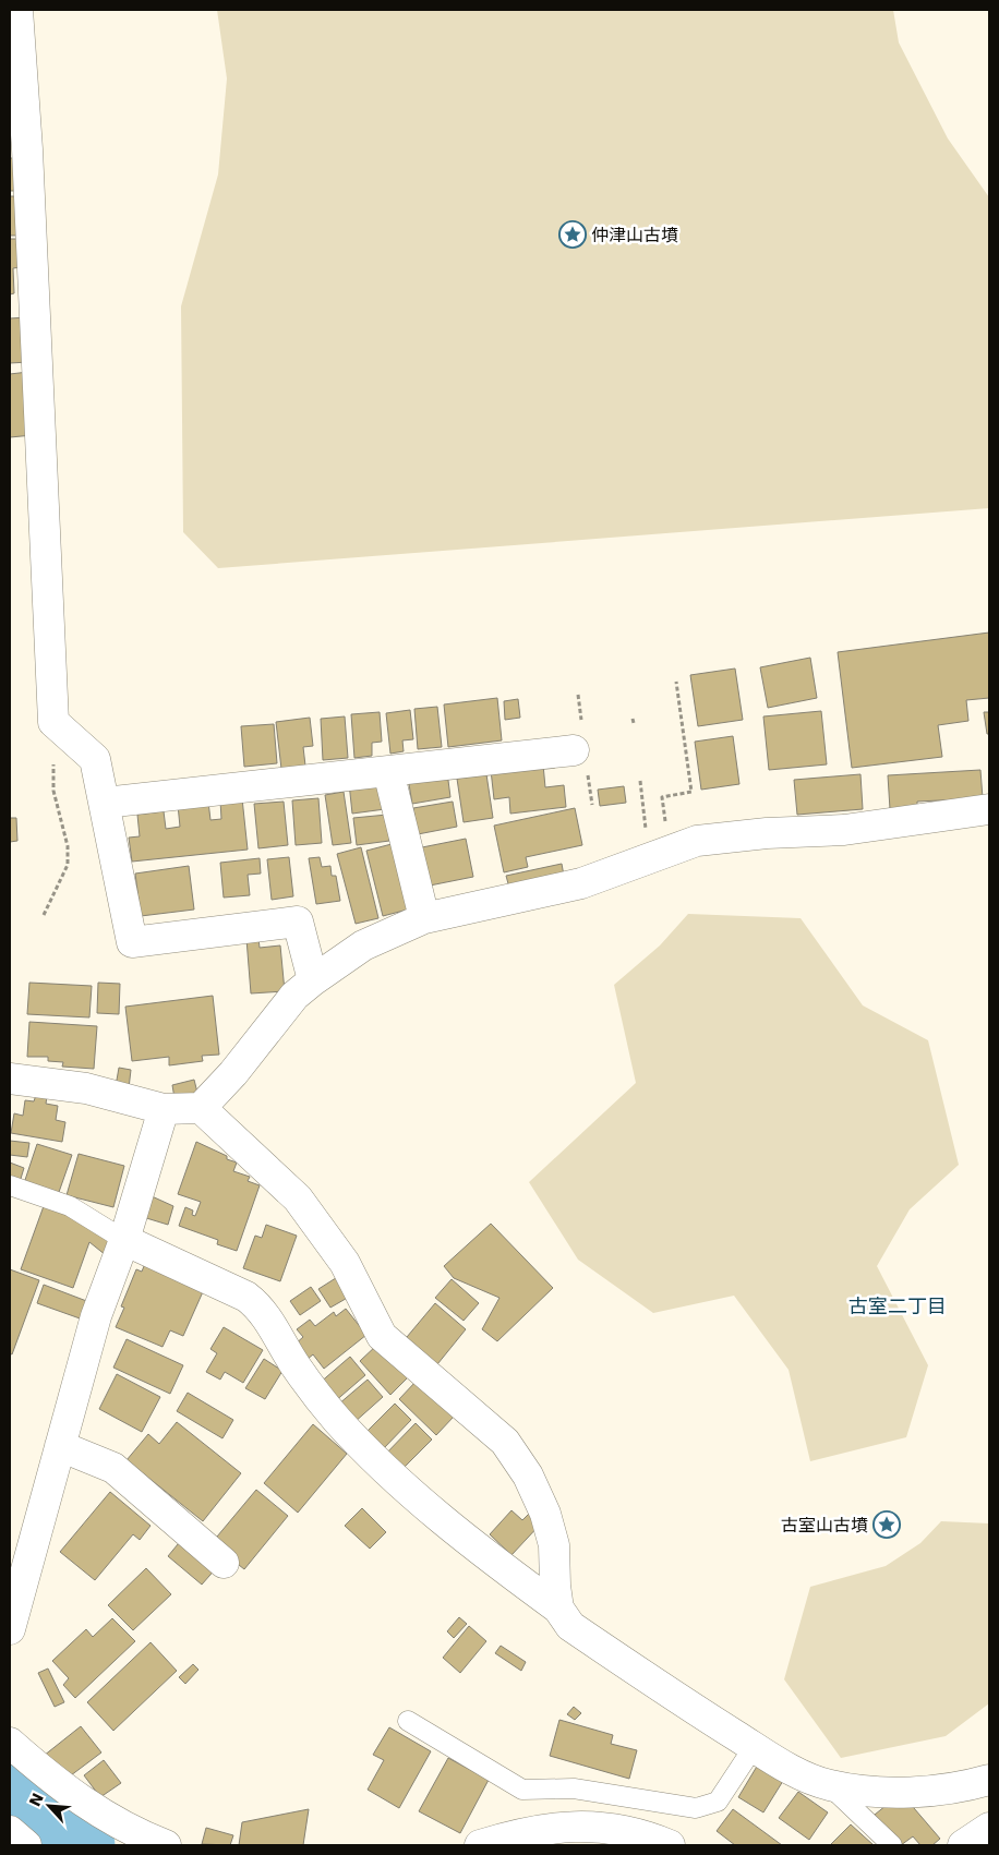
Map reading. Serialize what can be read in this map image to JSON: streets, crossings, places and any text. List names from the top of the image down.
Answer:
{
  "districts": ["古室二丁目"],
  "places": {
    "place": ["仲津山古墳", "古室山古墳"]
  },
  "north": "top left"
}
